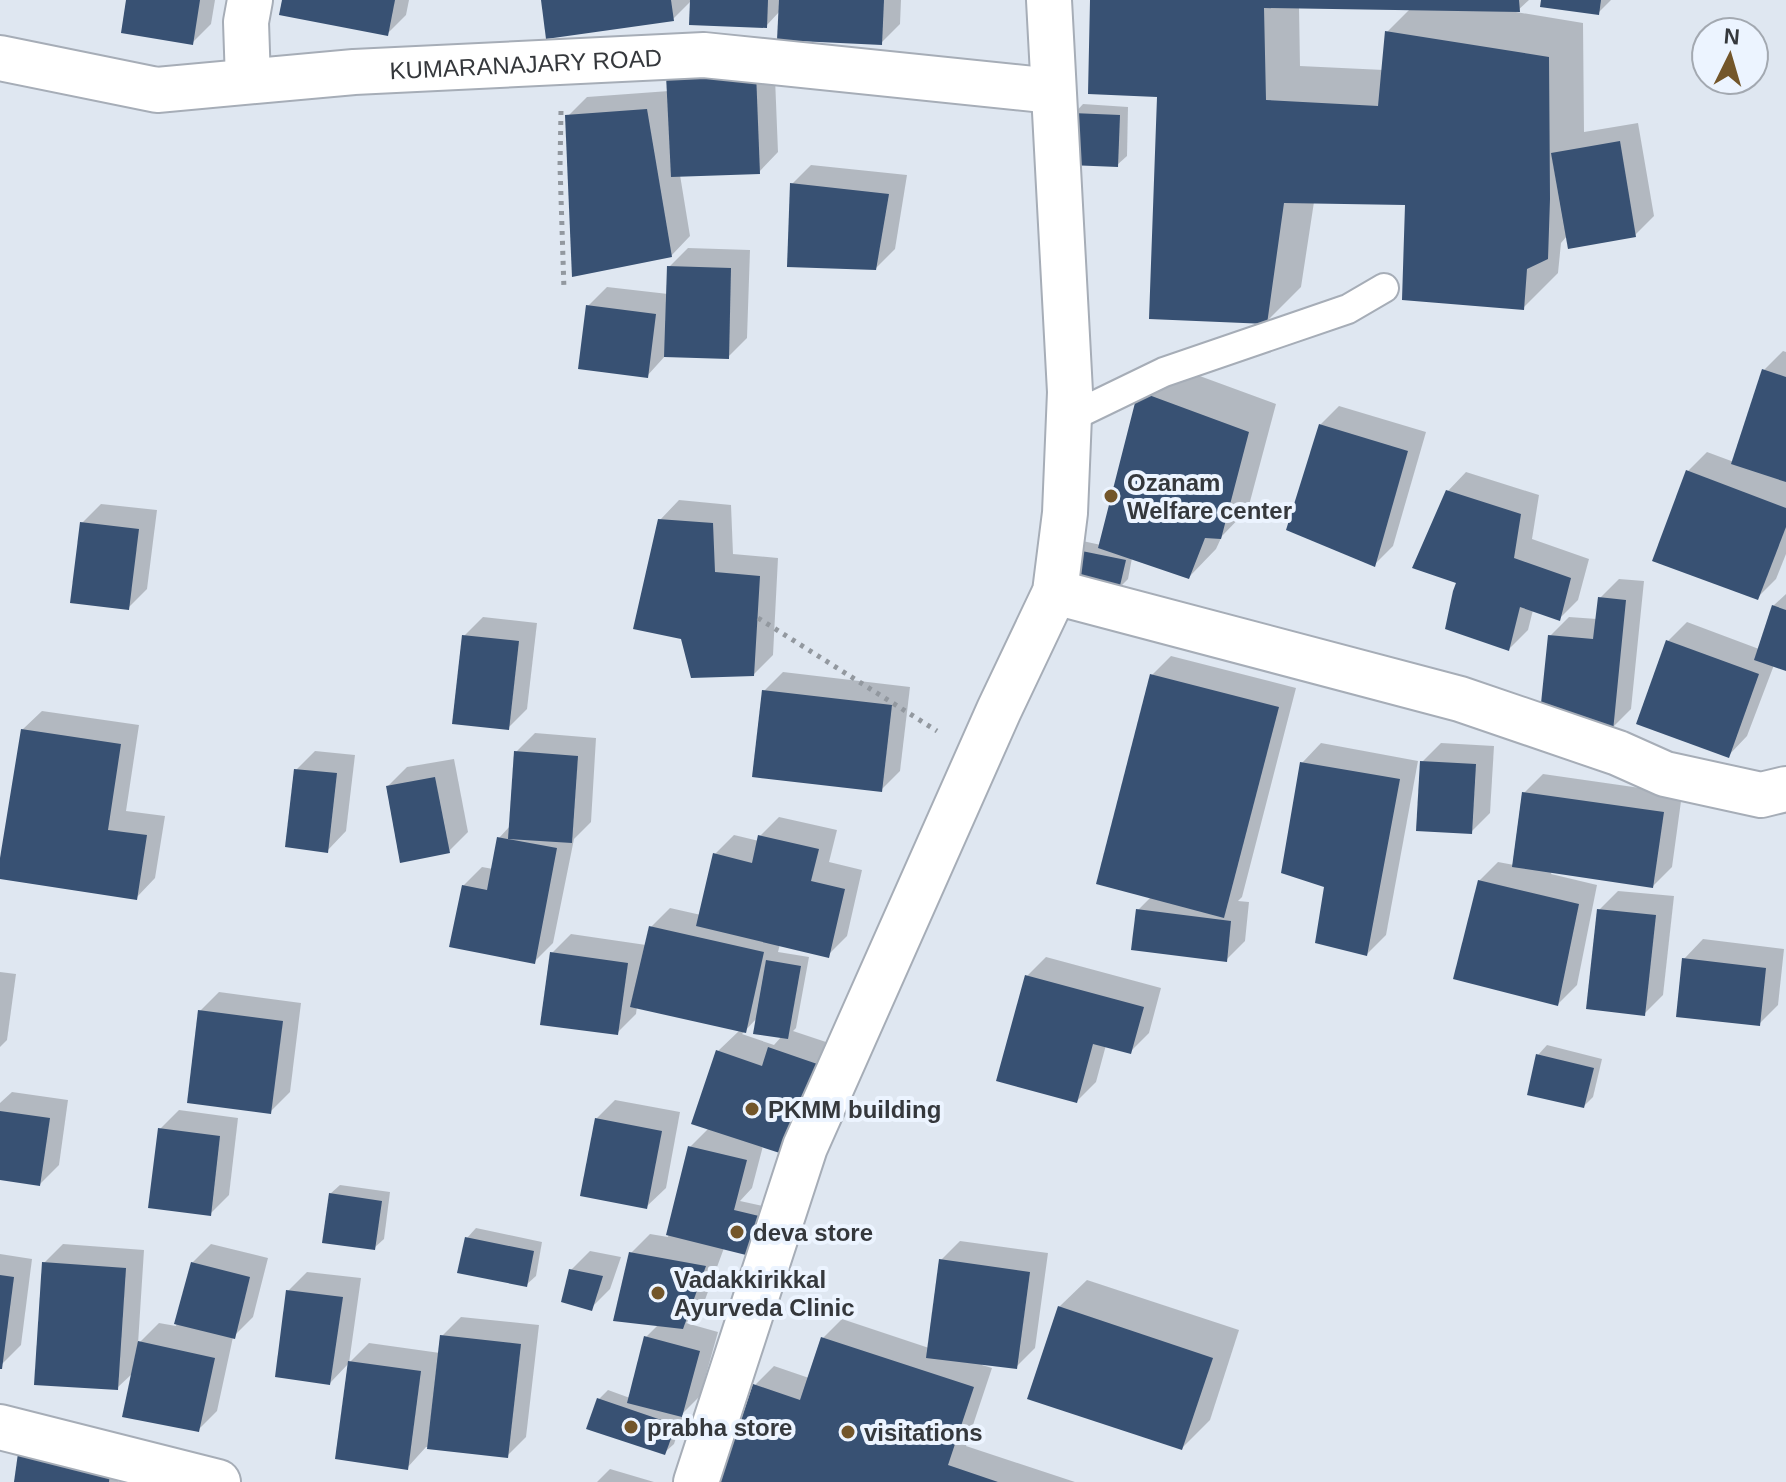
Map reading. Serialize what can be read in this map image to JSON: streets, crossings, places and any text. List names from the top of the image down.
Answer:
{
  "streets": {
    "street": ["KUMARANAJARY ROAD"]
  },
  "places": [
    "Ozanam Welfare center",
    "PKMM building",
    "deva store",
    "Vadakkirikkal Ayurveda Clinic",
    "prabha store",
    "visitations"
  ],
  "north": "top"
}
